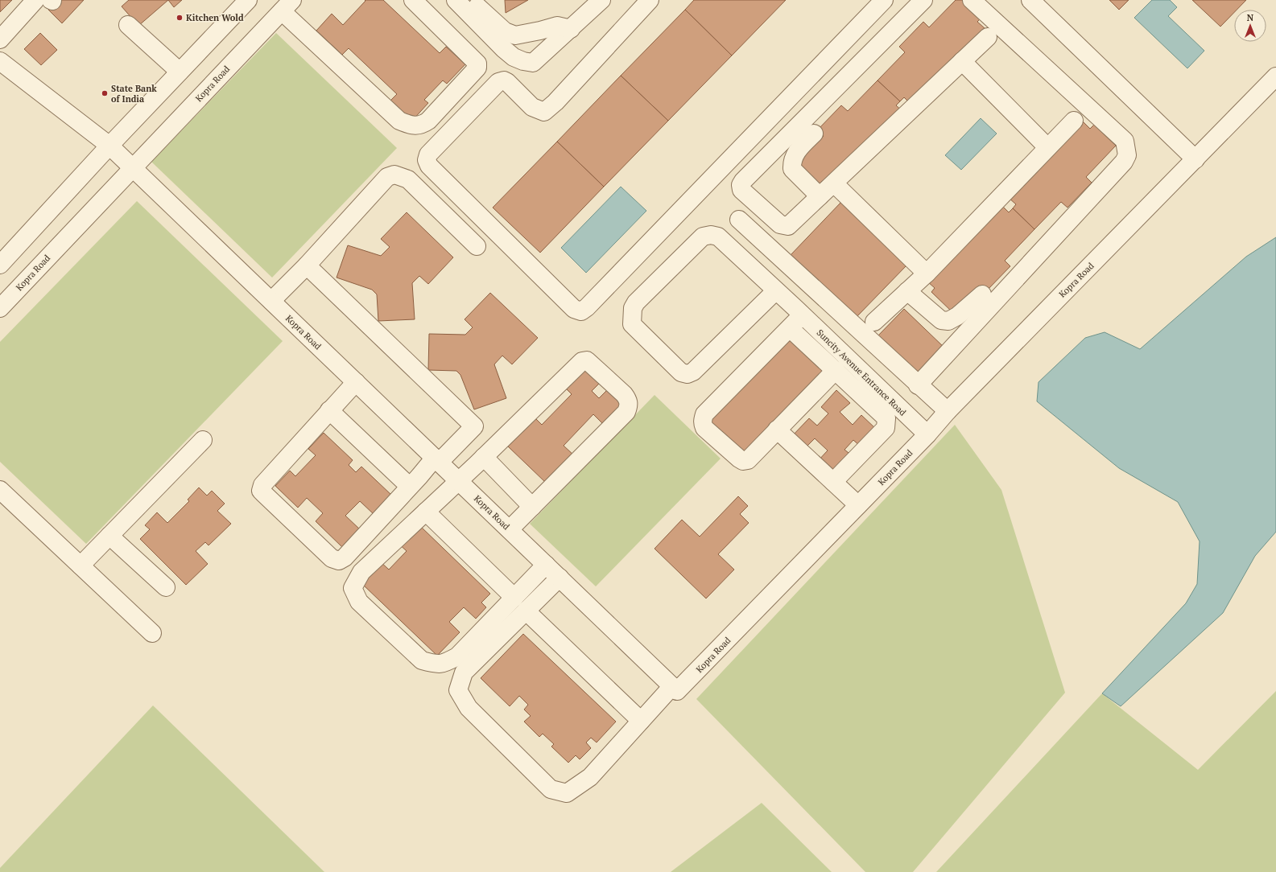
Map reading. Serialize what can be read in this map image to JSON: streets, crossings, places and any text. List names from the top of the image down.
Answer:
{
  "streets": {
    "street": ["Kopra Road", "Suncity Avenue Entrance Road"]
  },
  "crossings": [
    ["Kopra Road", "Suncity Avenue Entrance Road"]
  ],
  "places": ["Kitchen Wold", "State Bank of India"],
  "north": "top"
}
